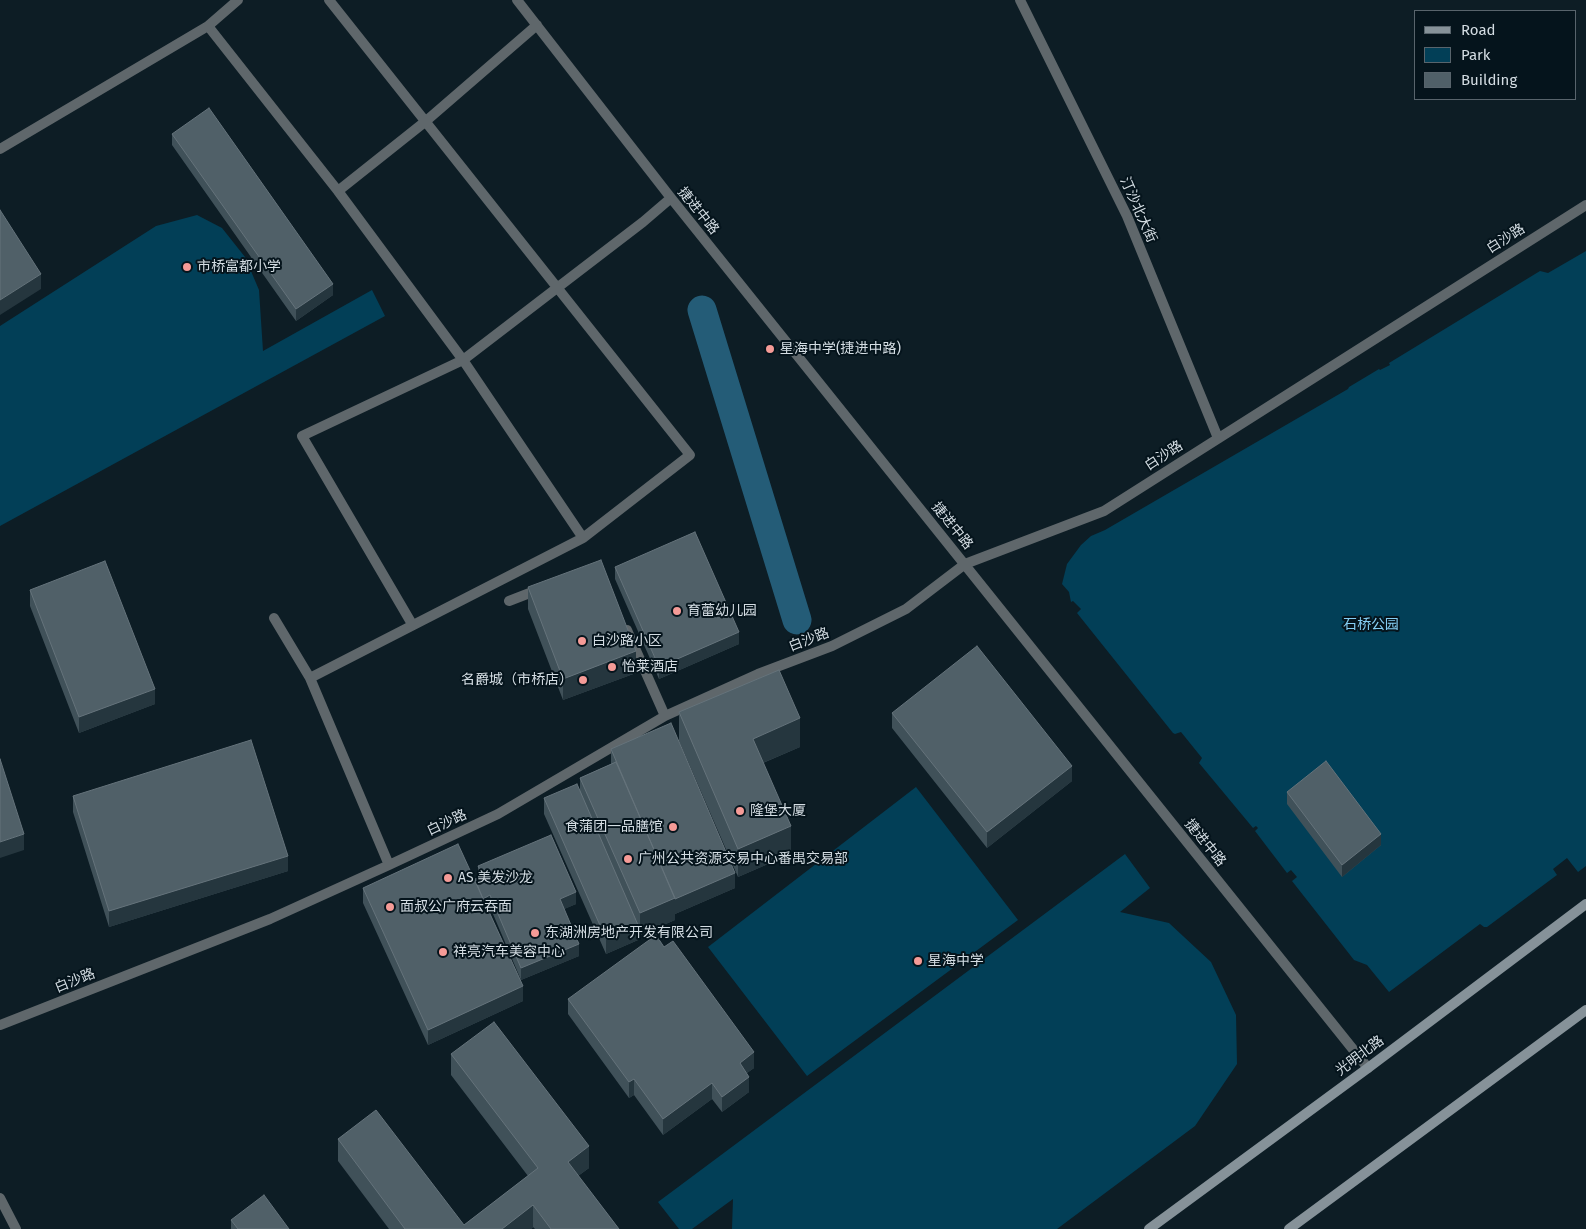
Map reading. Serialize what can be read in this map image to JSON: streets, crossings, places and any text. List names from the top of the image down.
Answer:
{
  "streets": {
    "main road": ["光明北路"],
    "street": ["汀沙北大街", "捷进中路", "白沙路"]
  },
  "crossings": [
    ["汀沙北大街", "白沙路"],
    ["捷进中路", "白沙路"],
    ["捷进中路", "光明北路"]
  ],
  "parks": ["石桥公园"],
  "places": [
    "市桥富都小学",
    "星海中学(捷进中路)",
    "育蕾幼儿园",
    "白沙路小区",
    "怡莱酒店",
    "名爵城（市桥店）",
    "隆堡大厦",
    "食蒲团一品膳馆",
    "广州公共资源交易中心番禺交易部",
    "AS 美发沙龙",
    "面叔公广府云吞面",
    "东湖洲房地产开发有限公司",
    "祥亮汽车美容中心",
    "星海中学"
  ],
  "legend": ["Road", "Park", "Building"]
}
